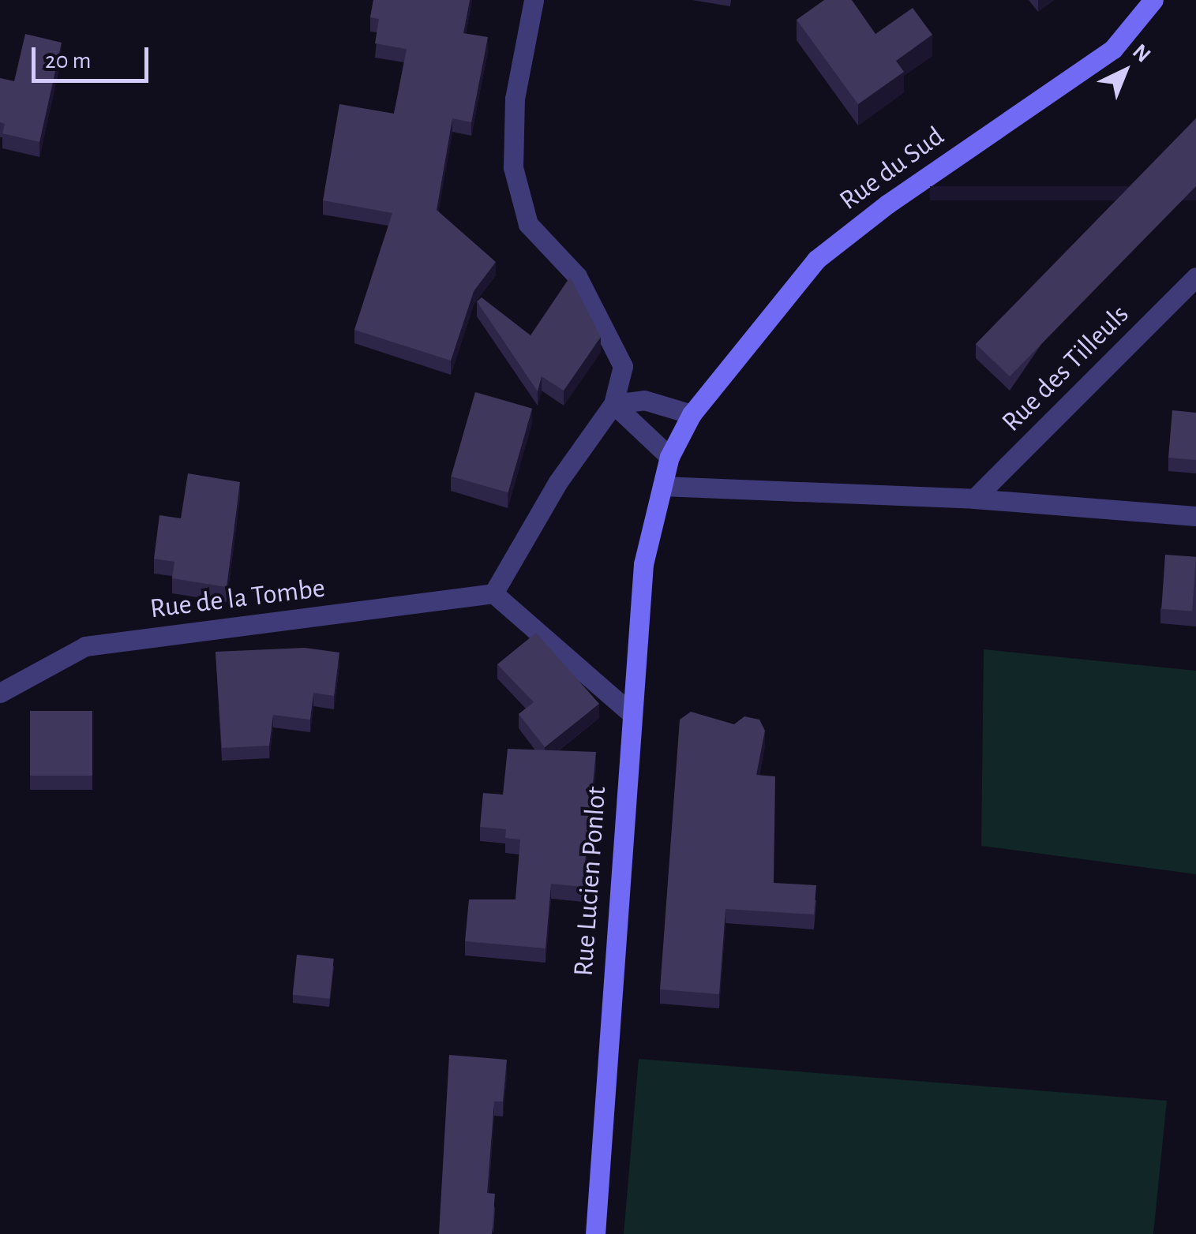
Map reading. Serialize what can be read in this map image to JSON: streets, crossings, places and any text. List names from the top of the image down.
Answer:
{
  "streets": {
    "main road": ["Rue du Sud", "Rue Lucien Ponlot"],
    "street": ["Rue des Tilleuls", "Rue de la Tombe"]
  },
  "crossings": [
    ["Rue du Sud", "Rue Lucien Ponlot"]
  ],
  "scale_bar": "20 m",
  "north": "top right"
}
